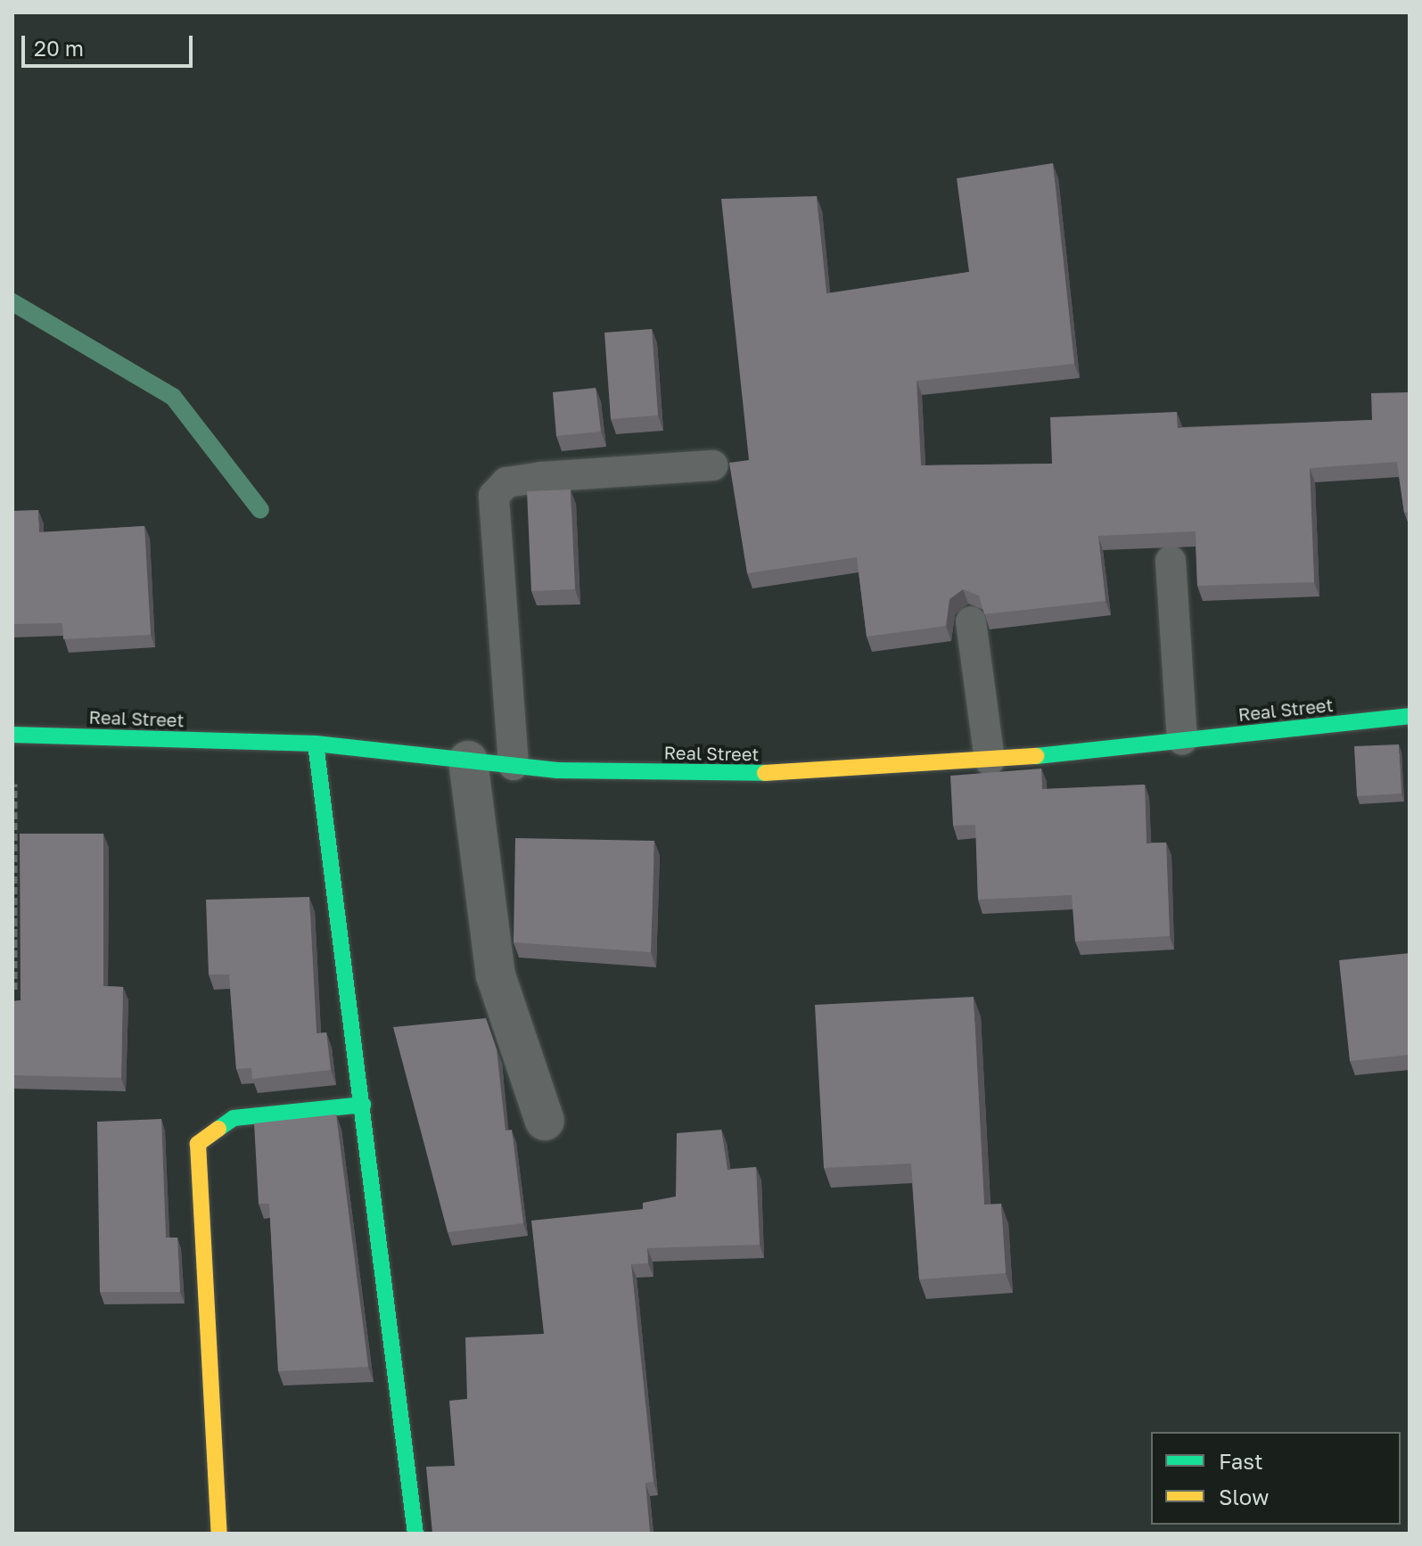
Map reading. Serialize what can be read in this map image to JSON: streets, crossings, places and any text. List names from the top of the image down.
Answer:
{
  "streets": {
    "street": ["Real Street"]
  },
  "legend": ["Fast", "Slow"],
  "scale_bar": "20 m"
}
